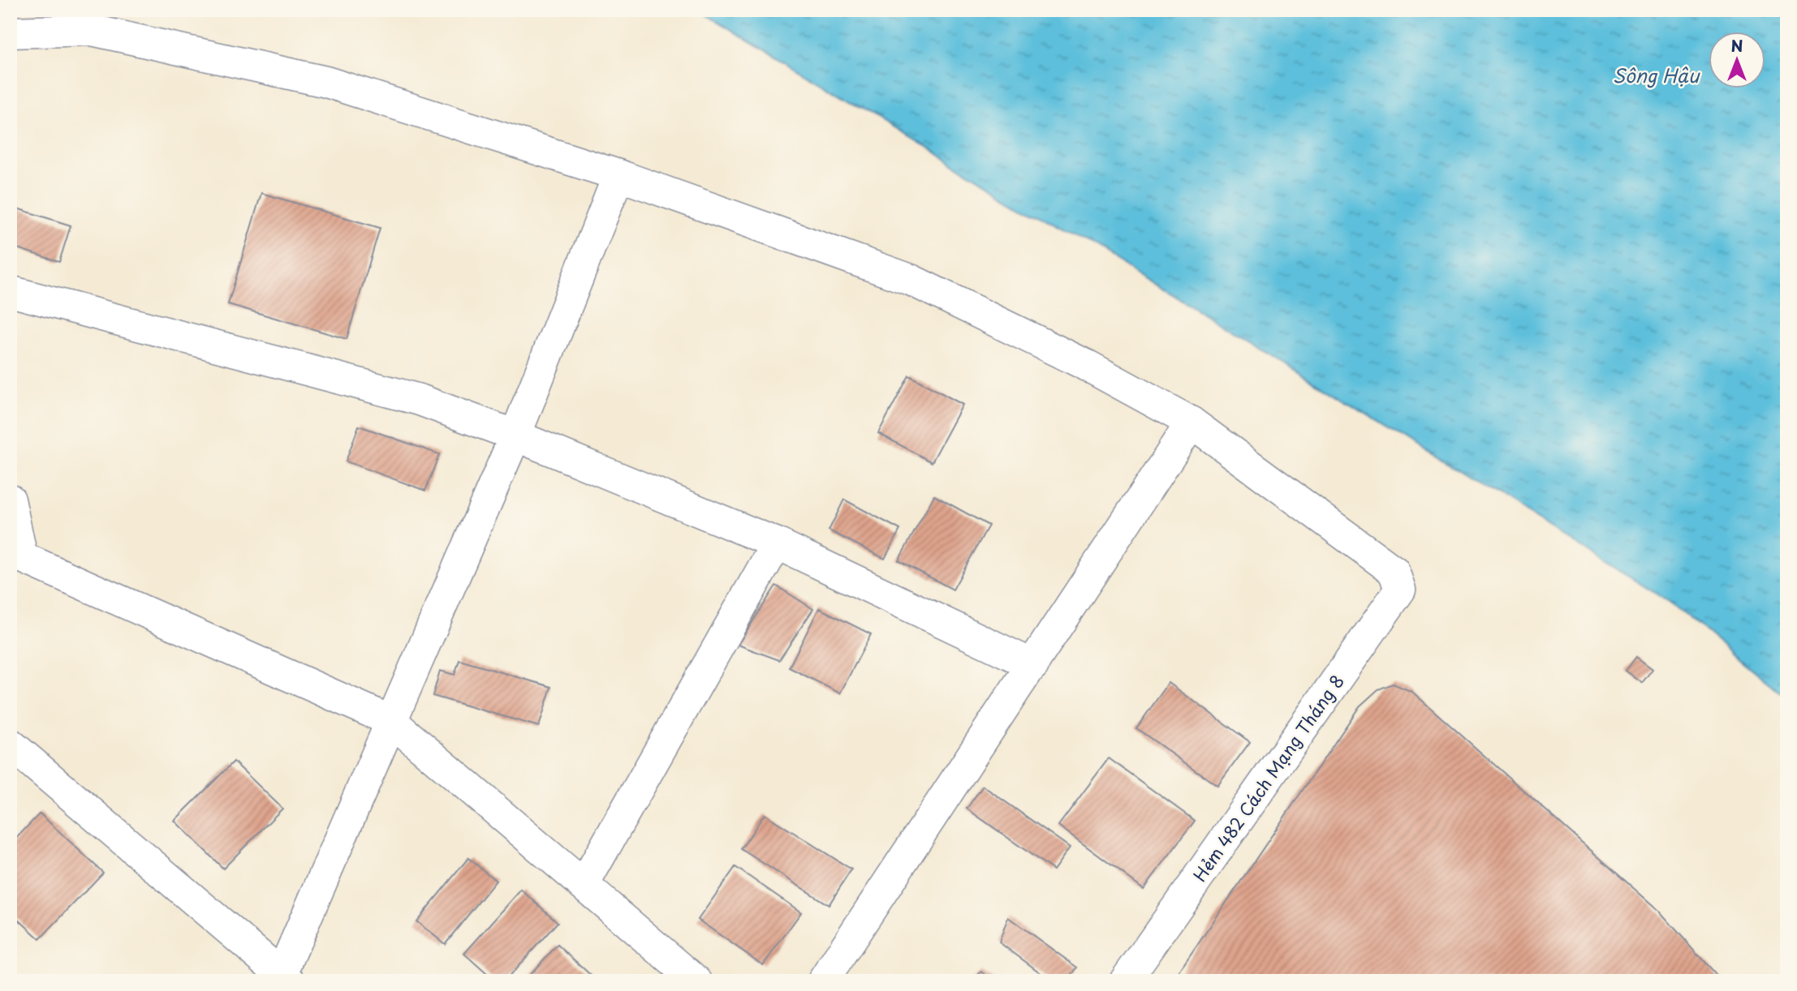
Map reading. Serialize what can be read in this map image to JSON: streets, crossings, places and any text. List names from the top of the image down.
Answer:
{
  "streets": {
    "street": ["Hẻm 482 Cách Mạng Tháng 8"]
  },
  "water": ["Sông Hậu"],
  "north": "top"
}
